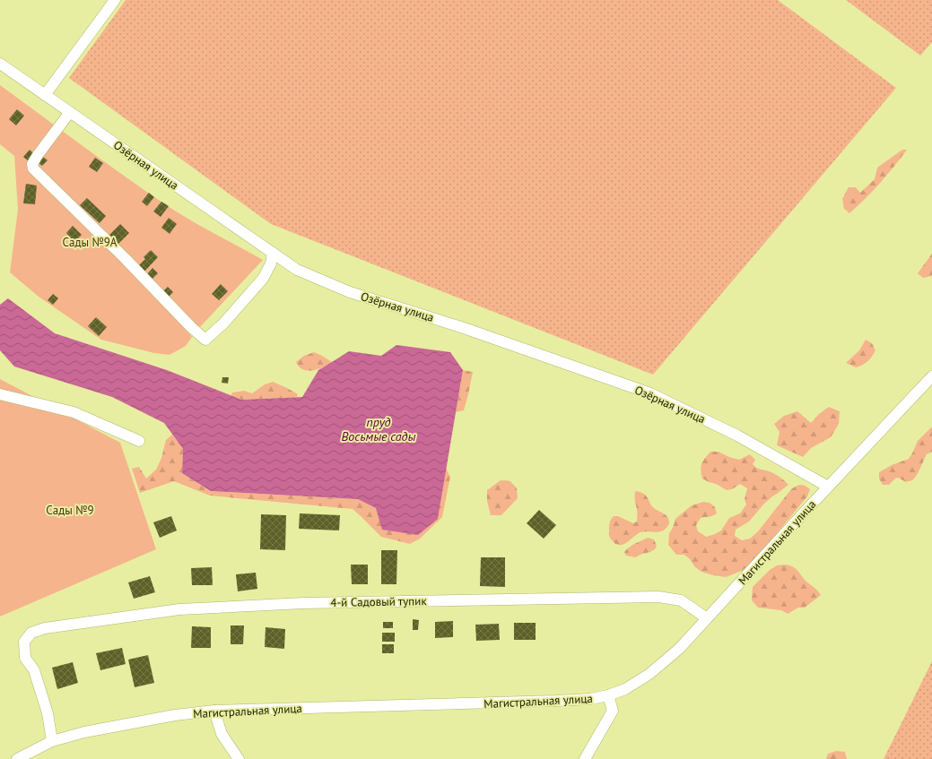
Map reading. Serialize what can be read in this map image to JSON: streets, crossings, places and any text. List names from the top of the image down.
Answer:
{
  "streets": {
    "street": ["Озёрная улица", "Магистральная улица", "4-й Садовый тупик"]
  },
  "crossings": [
    ["Озёрная улица", "Магистральная улица"],
    ["Магистральная улица", "4-й Садовый тупик"]
  ],
  "water": ["пруд Восьмые сады"],
  "parks": ["Сады №9А", "Сады №9"]
}
